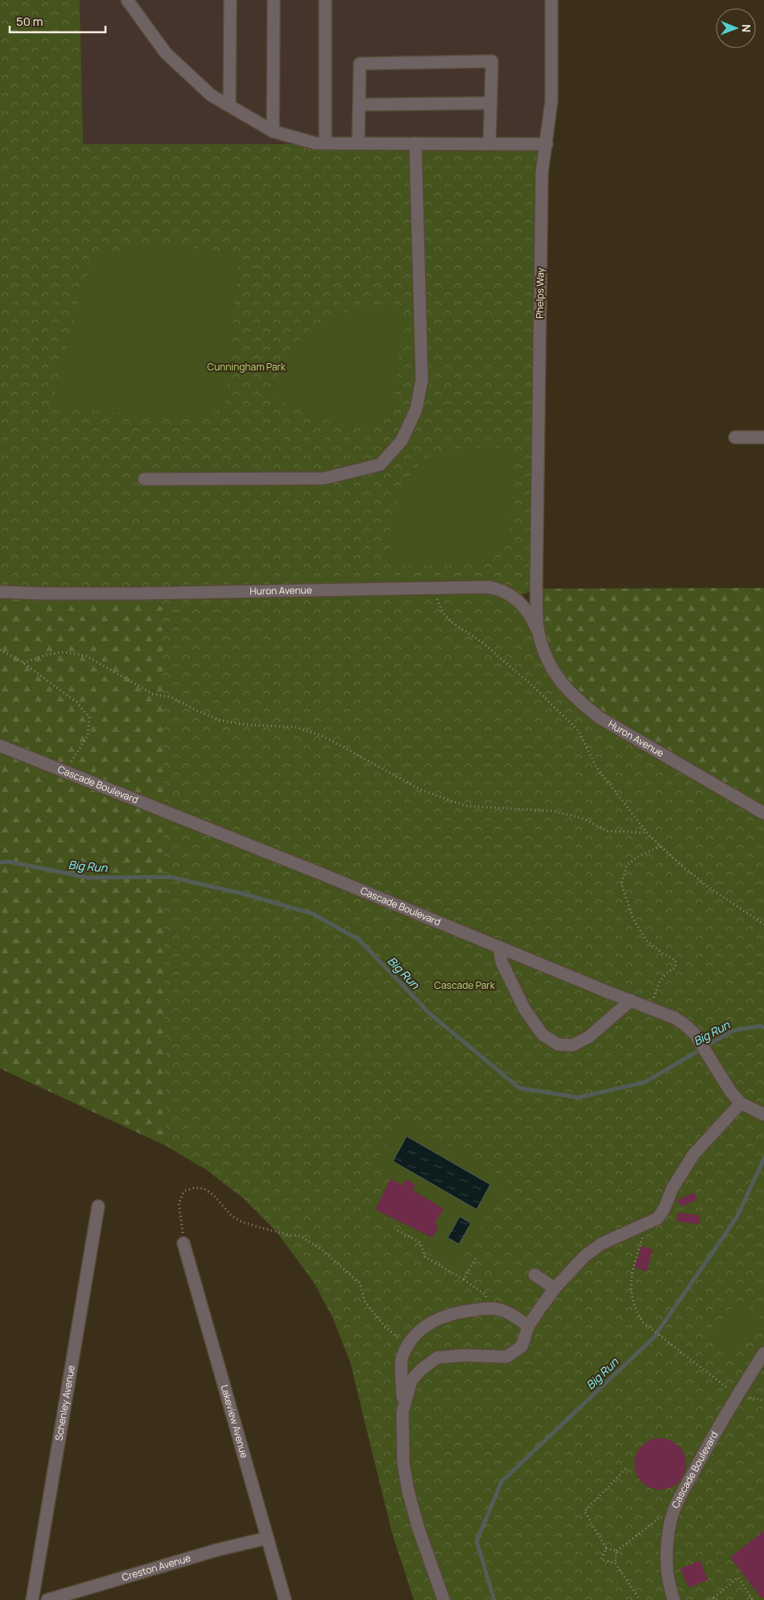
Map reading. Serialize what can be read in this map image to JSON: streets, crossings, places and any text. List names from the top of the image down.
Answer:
{
  "streets": {
    "street": [
      "Phelps Way",
      "Huron Avenue",
      "Cascade Boulevard",
      "Schenley Avenue",
      "Lakeview Avenue",
      "Creston Avenue"
    ]
  },
  "crossings": [
    ["Phelps Way", "Huron Avenue"],
    ["Lakeview Avenue", "Creston Avenue"]
  ],
  "water": ["Big Run"],
  "parks": ["Cunningham Park", "Cascade Park"],
  "scale_bar": "50 m",
  "north": "right"
}
